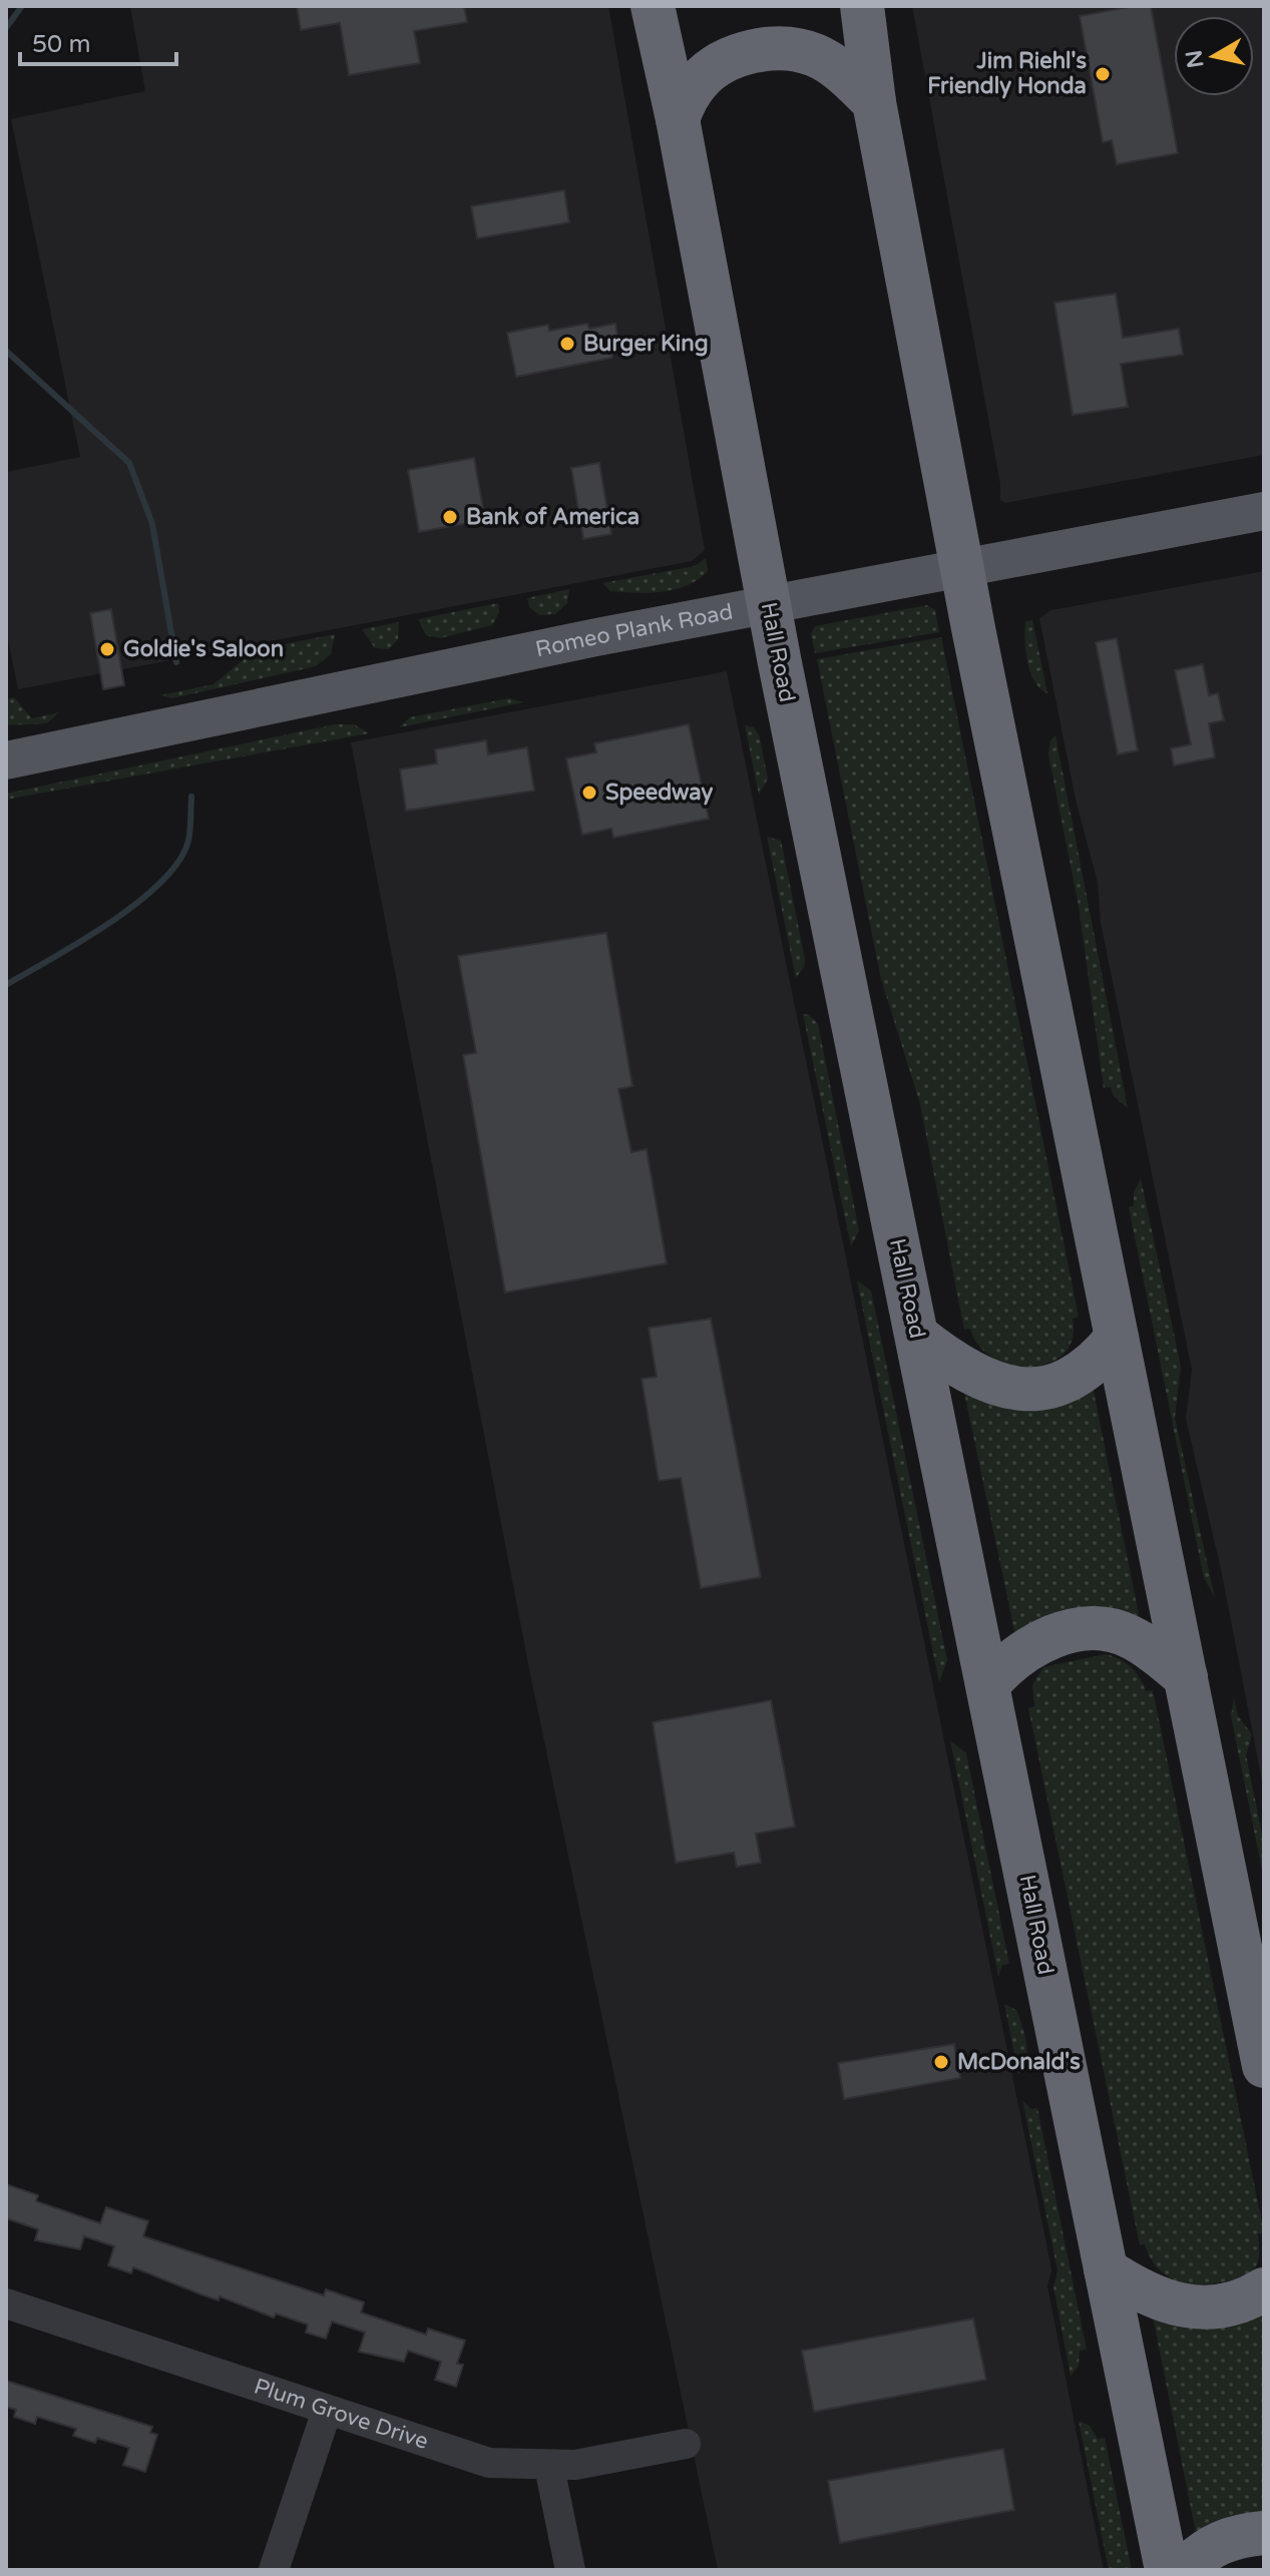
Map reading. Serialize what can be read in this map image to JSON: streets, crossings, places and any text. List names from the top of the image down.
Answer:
{
  "streets": {
    "highway": ["Hall Road"],
    "main road": ["Romeo Plank Road"],
    "street": ["Plum Grove Drive"]
  },
  "crossings": [
    ["Romeo Plank Road", "Hall Road"]
  ],
  "places": [
    "Jim Riehl's Friendly Honda",
    "Burger King",
    "Bank of America",
    "Goldie's Saloon",
    "Speedway",
    "McDonald's"
  ],
  "scale_bar": "50 m",
  "north": "left"
}
